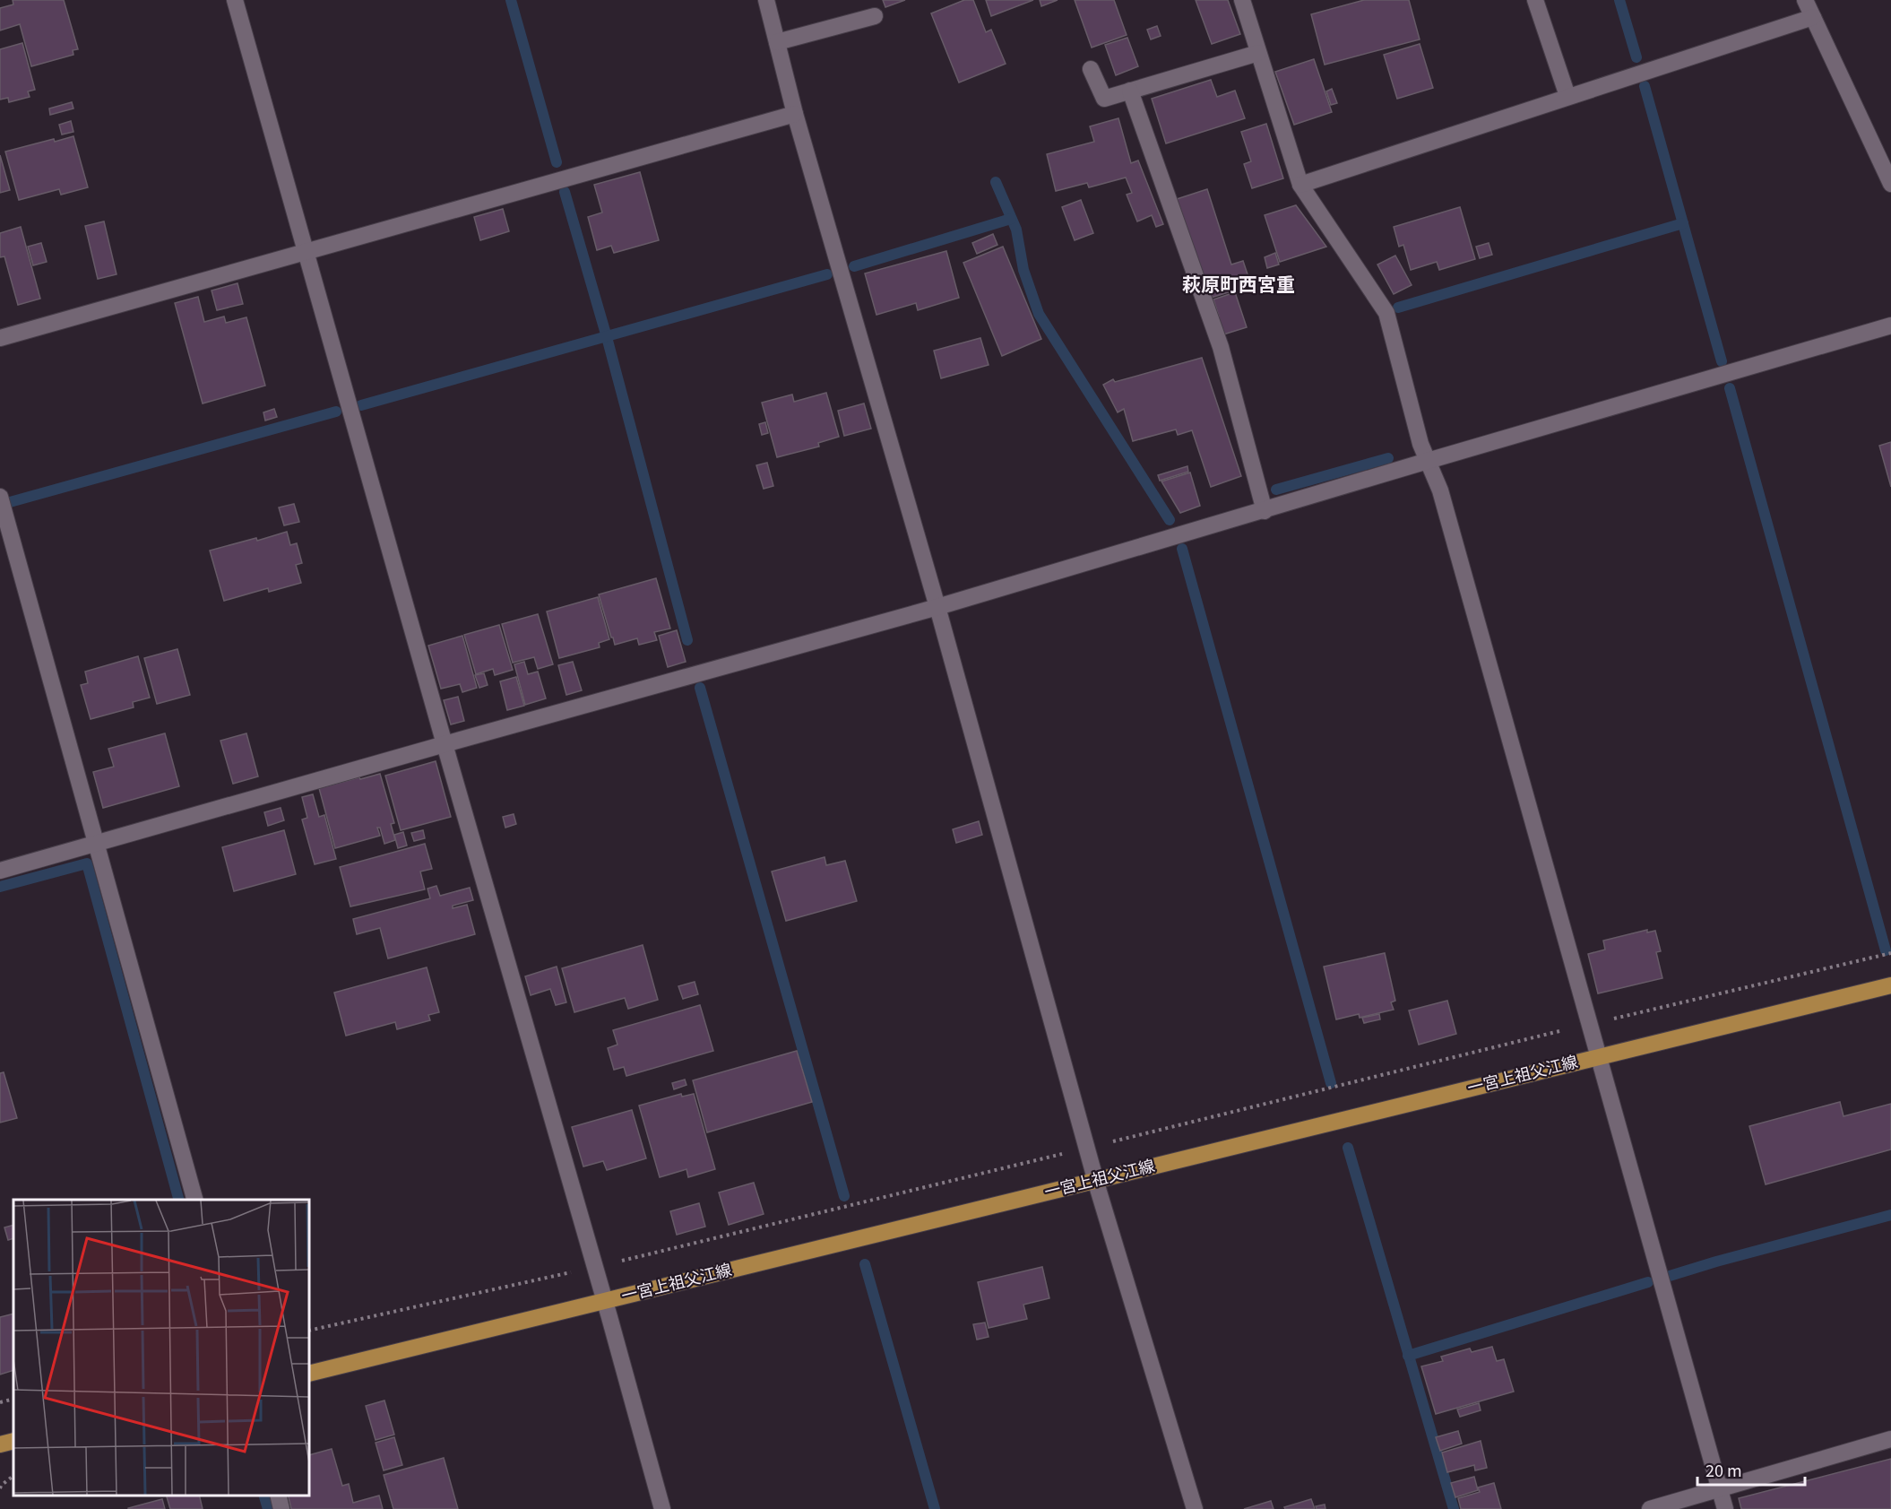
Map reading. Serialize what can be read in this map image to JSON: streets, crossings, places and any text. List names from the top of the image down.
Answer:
{
  "streets": {
    "main road": ["一宮上祖父江線"]
  },
  "districts": ["萩原町西宮重"],
  "scale_bar": "20 m"
}
